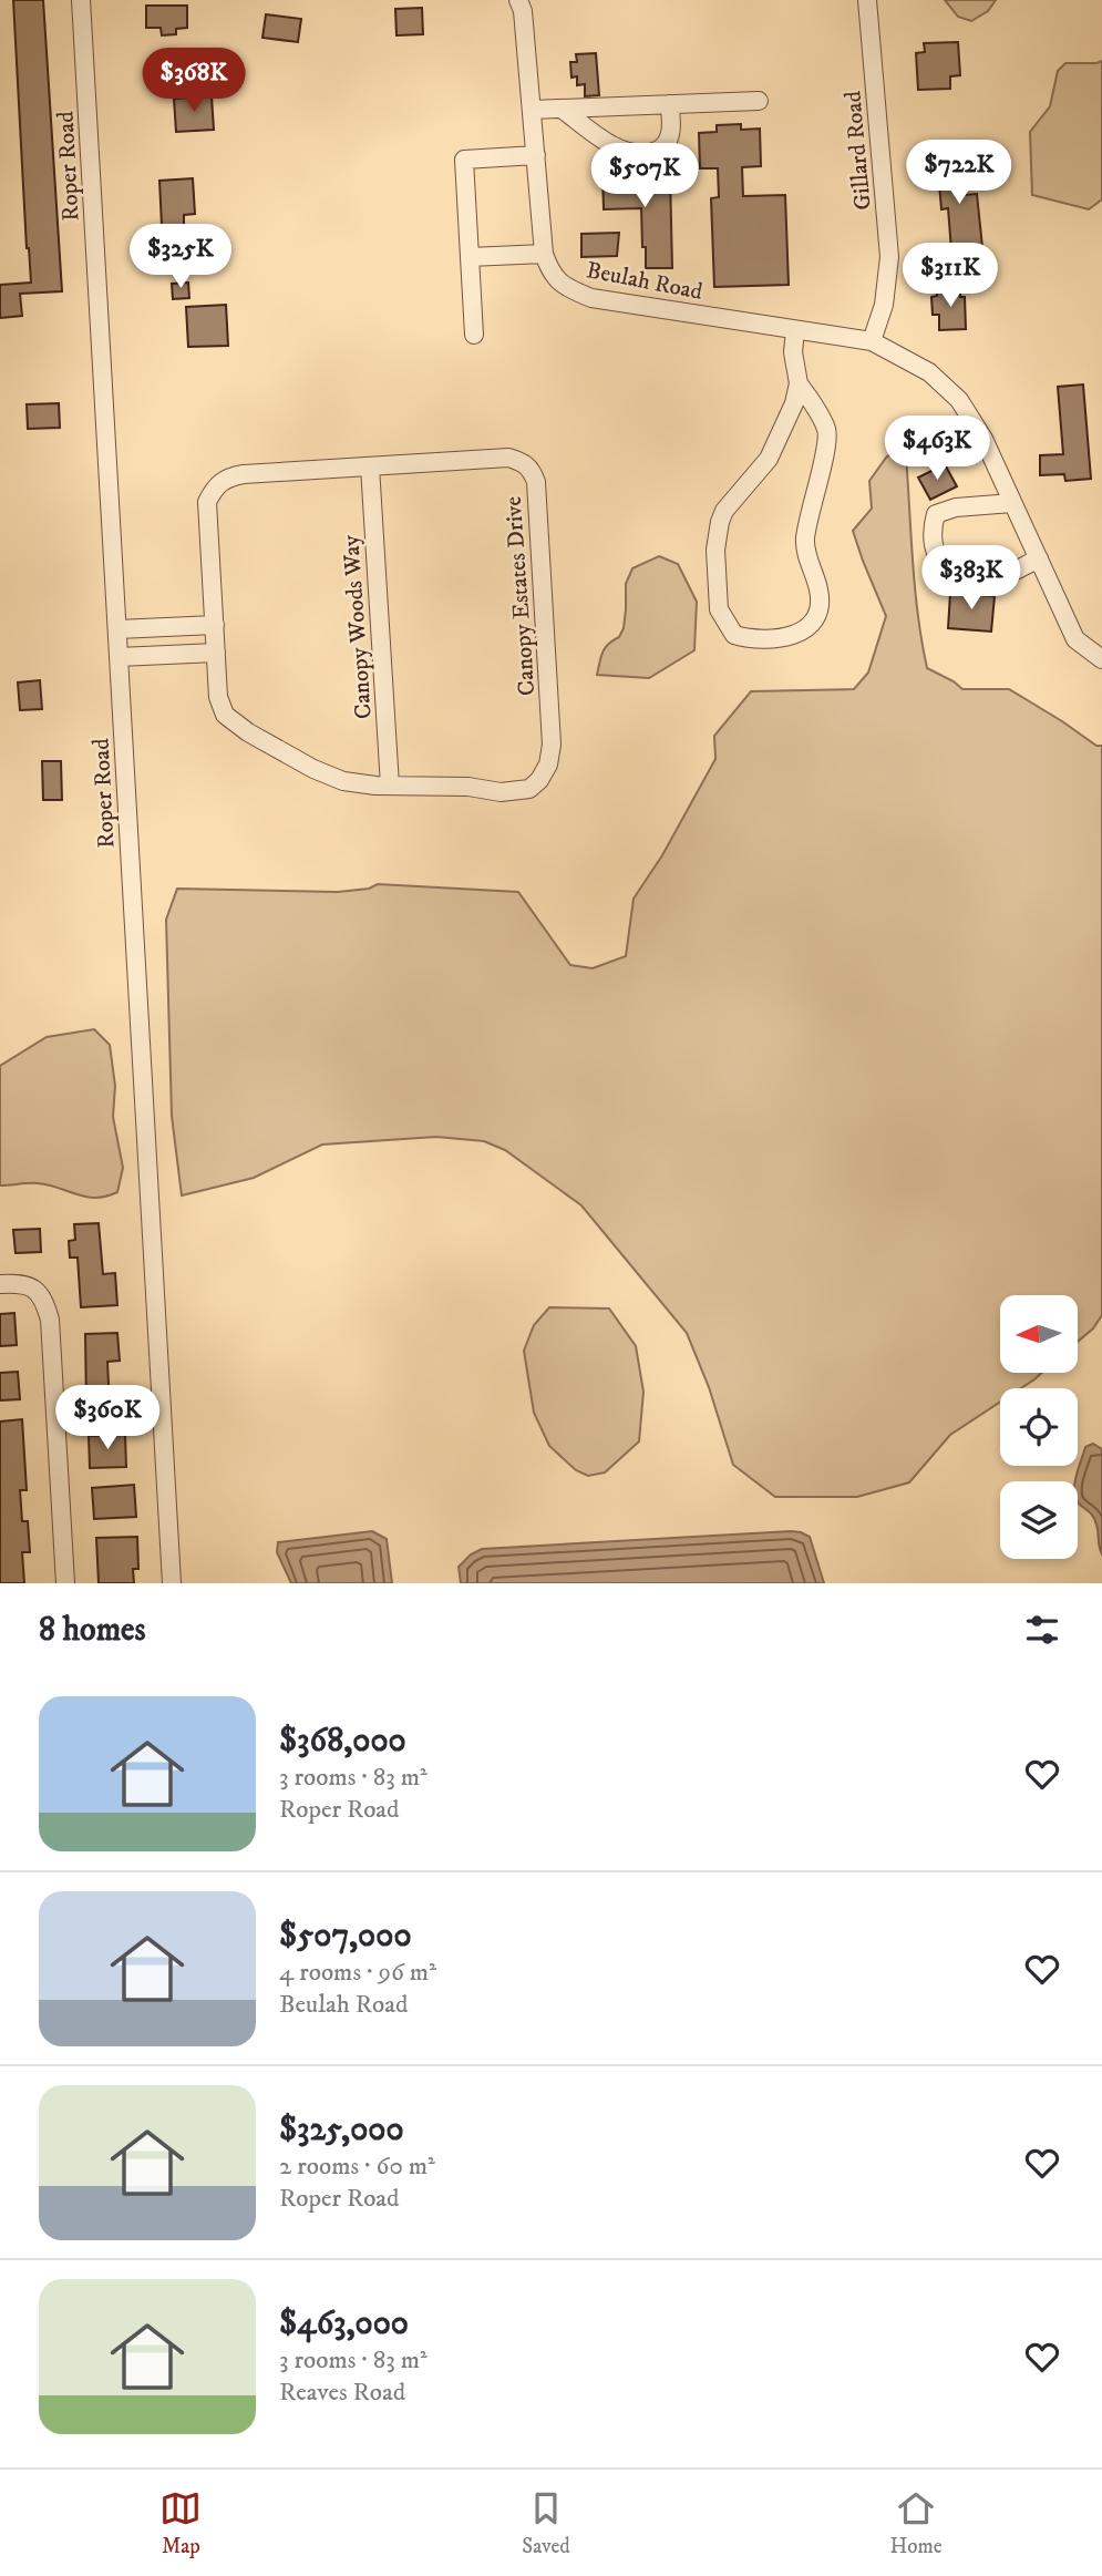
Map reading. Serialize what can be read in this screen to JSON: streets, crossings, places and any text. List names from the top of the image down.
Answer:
{
  "streets": {
    "street": [
      "Gillard Road",
      "Roper Road",
      "Beulah Road",
      "Canopy Estates Drive",
      "Canopy Woods Way"
    ]
  },
  "crossings": [
    ["Gillard Road", "Beulah Road"],
    ["Canopy Estates Drive", "Canopy Woods Way"]
  ],
  "north": "left",
  "page": {
    "price": [
      "$368K",
      "$722K",
      "$507K",
      "$325K",
      "$311K",
      "$463K",
      "$383K",
      "$360K"
    ],
    "heading": "8 homes",
    "list": [
      {
        "name": "$368,000",
        "note": "3 rooms · 83 m² · Roper Road"
      },
      {
        "name": "$507,000",
        "note": "4 rooms · 96 m² · Beulah Road"
      },
      {
        "name": "$325,000",
        "note": "2 rooms · 60 m² · Roper Road"
      },
      {
        "name": "$463,000",
        "note": "3 rooms · 83 m² · Reaves Road"
      }
    ],
    "tabs": ["Map", "Saved", "Home"]
  }
}
